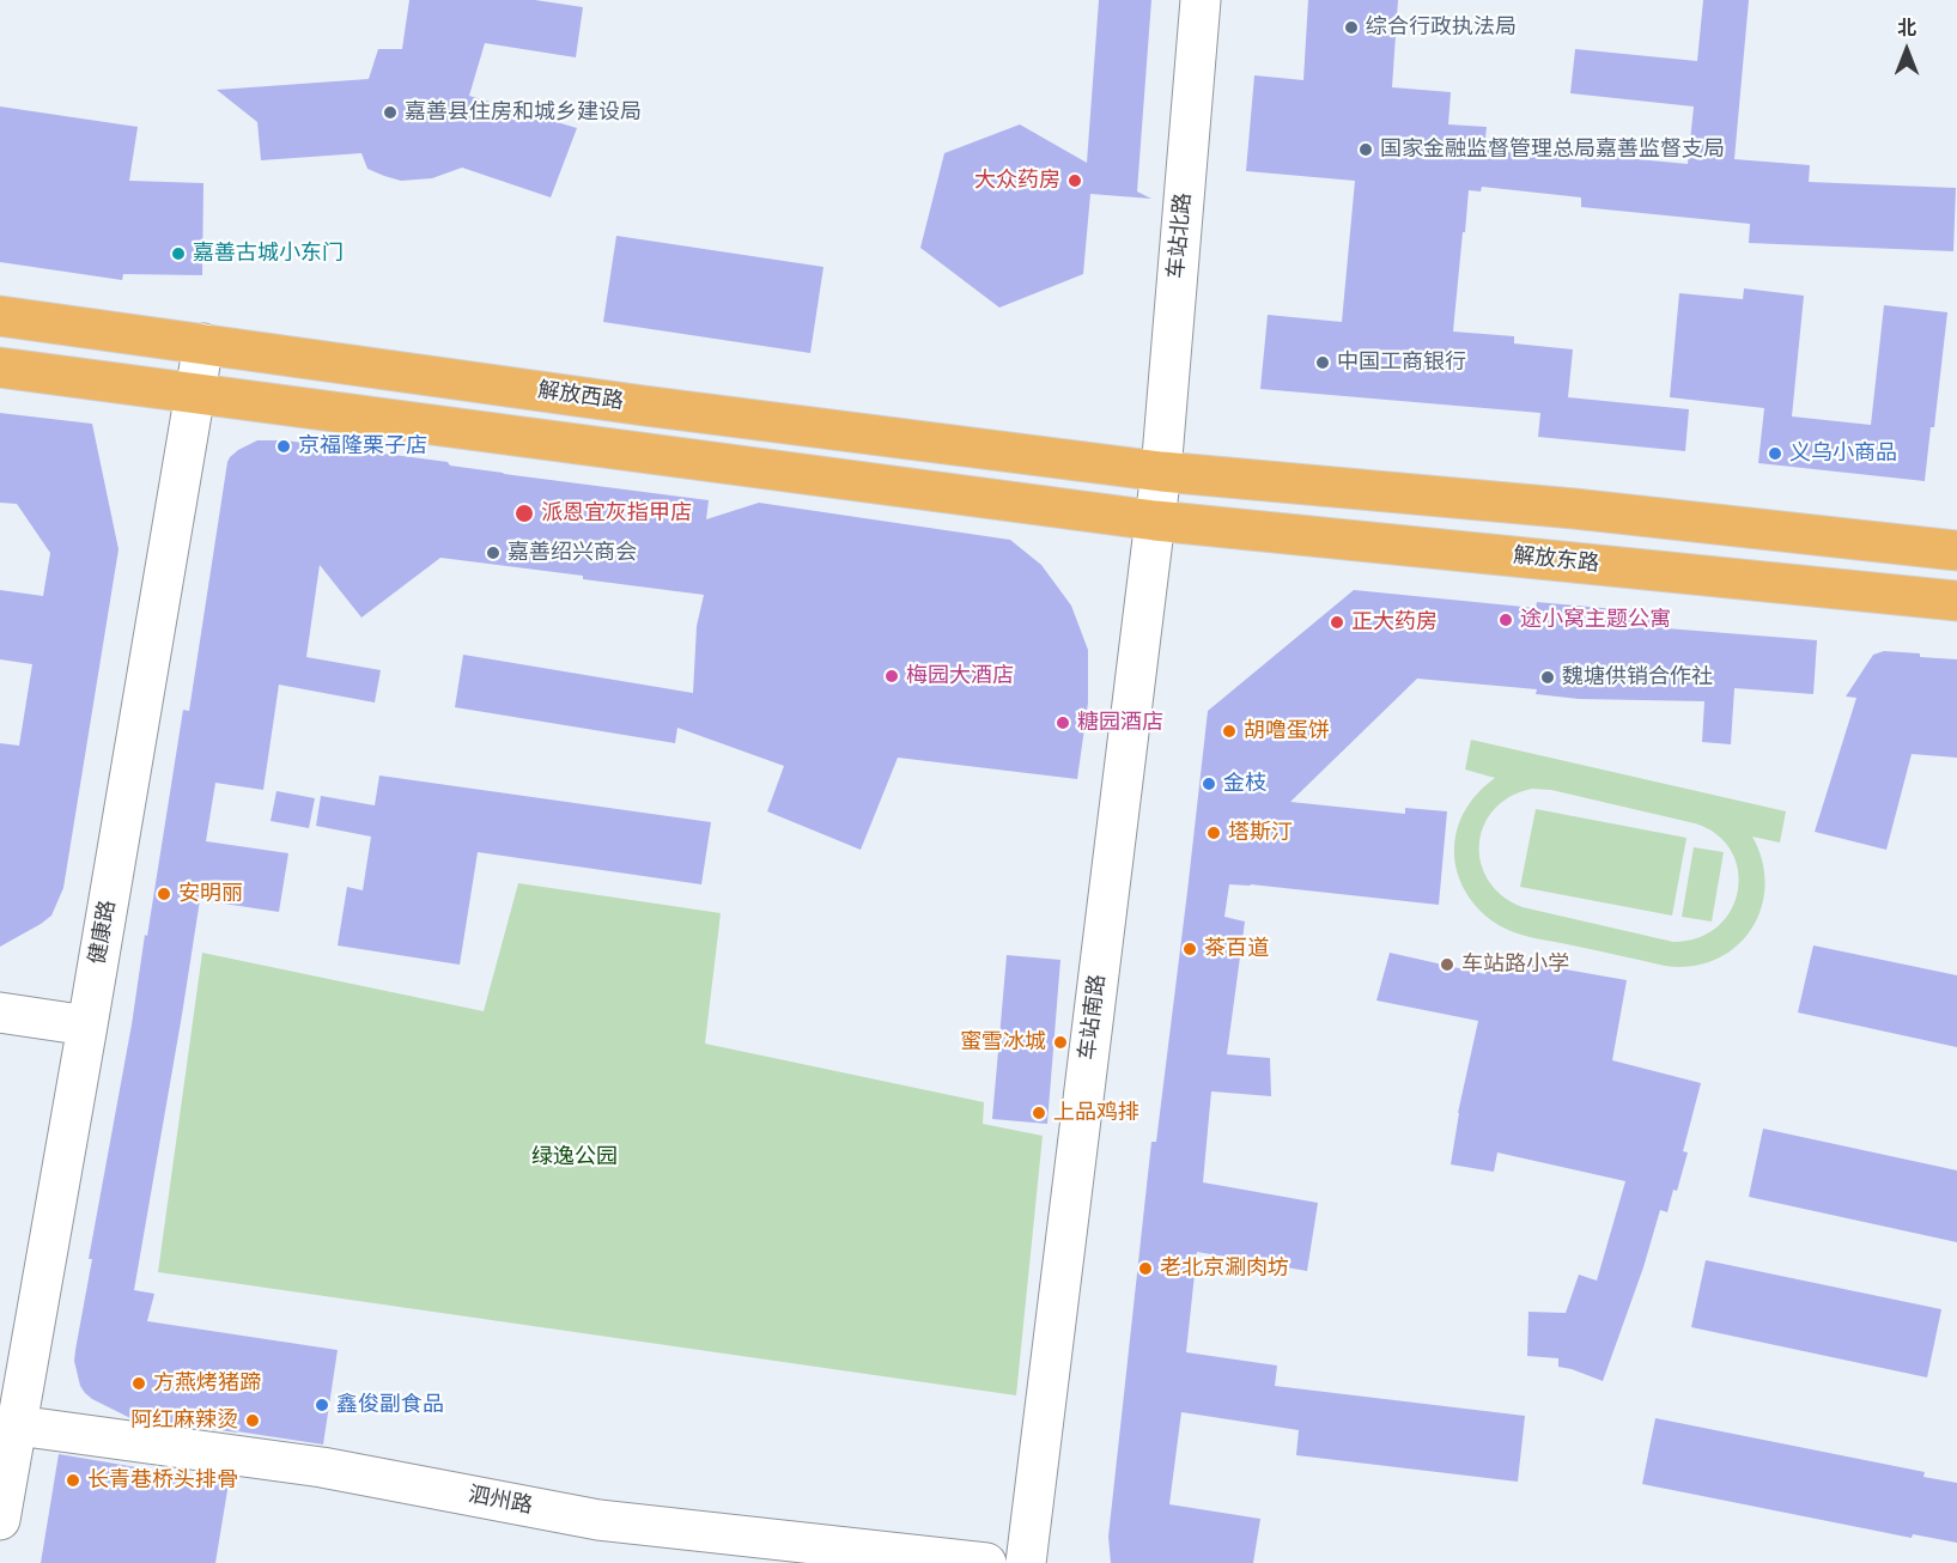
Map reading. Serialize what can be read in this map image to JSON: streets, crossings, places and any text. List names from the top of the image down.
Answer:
{
  "streets": {
    "main road": ["解放西路", "解放东路"],
    "street": [
      "车站北路",
      "健康路",
      "车站南路",
      "泗州路"
    ]
  },
  "crossings": [
    ["车站北路", "解放西路"],
    ["车站北路", "车站南路"],
    ["解放西路", "健康路"],
    ["解放西路", "车站南路"],
    ["解放东路", "车站南路"],
    ["健康路", "泗州路"]
  ],
  "parks": ["绿逸公园"],
  "places": [
    "综合行政执法局",
    "嘉善县住房和城乡建设局",
    "国家金融监督管理总局嘉善监督支局",
    "大众药房",
    "嘉善古城小东门",
    "中国工商银行",
    "京福隆栗子店",
    "义乌小商品",
    "派恩宜灰指甲店",
    "嘉善绍兴商会",
    "途小窝主题公寓",
    "正大药房",
    "梅园大酒店",
    "魏塘供销合作社",
    "糖园酒店",
    "胡噜蛋饼",
    "金枝",
    "塔斯汀",
    "安明丽",
    "茶百道",
    "车站路小学",
    "蜜雪冰城",
    "上品鸡排",
    "老北京涮肉坊",
    "方燕烤猪蹄",
    "鑫俊副食品",
    "阿红麻辣烫",
    "长青巷桥头排骨"
  ],
  "north": "top"
}
